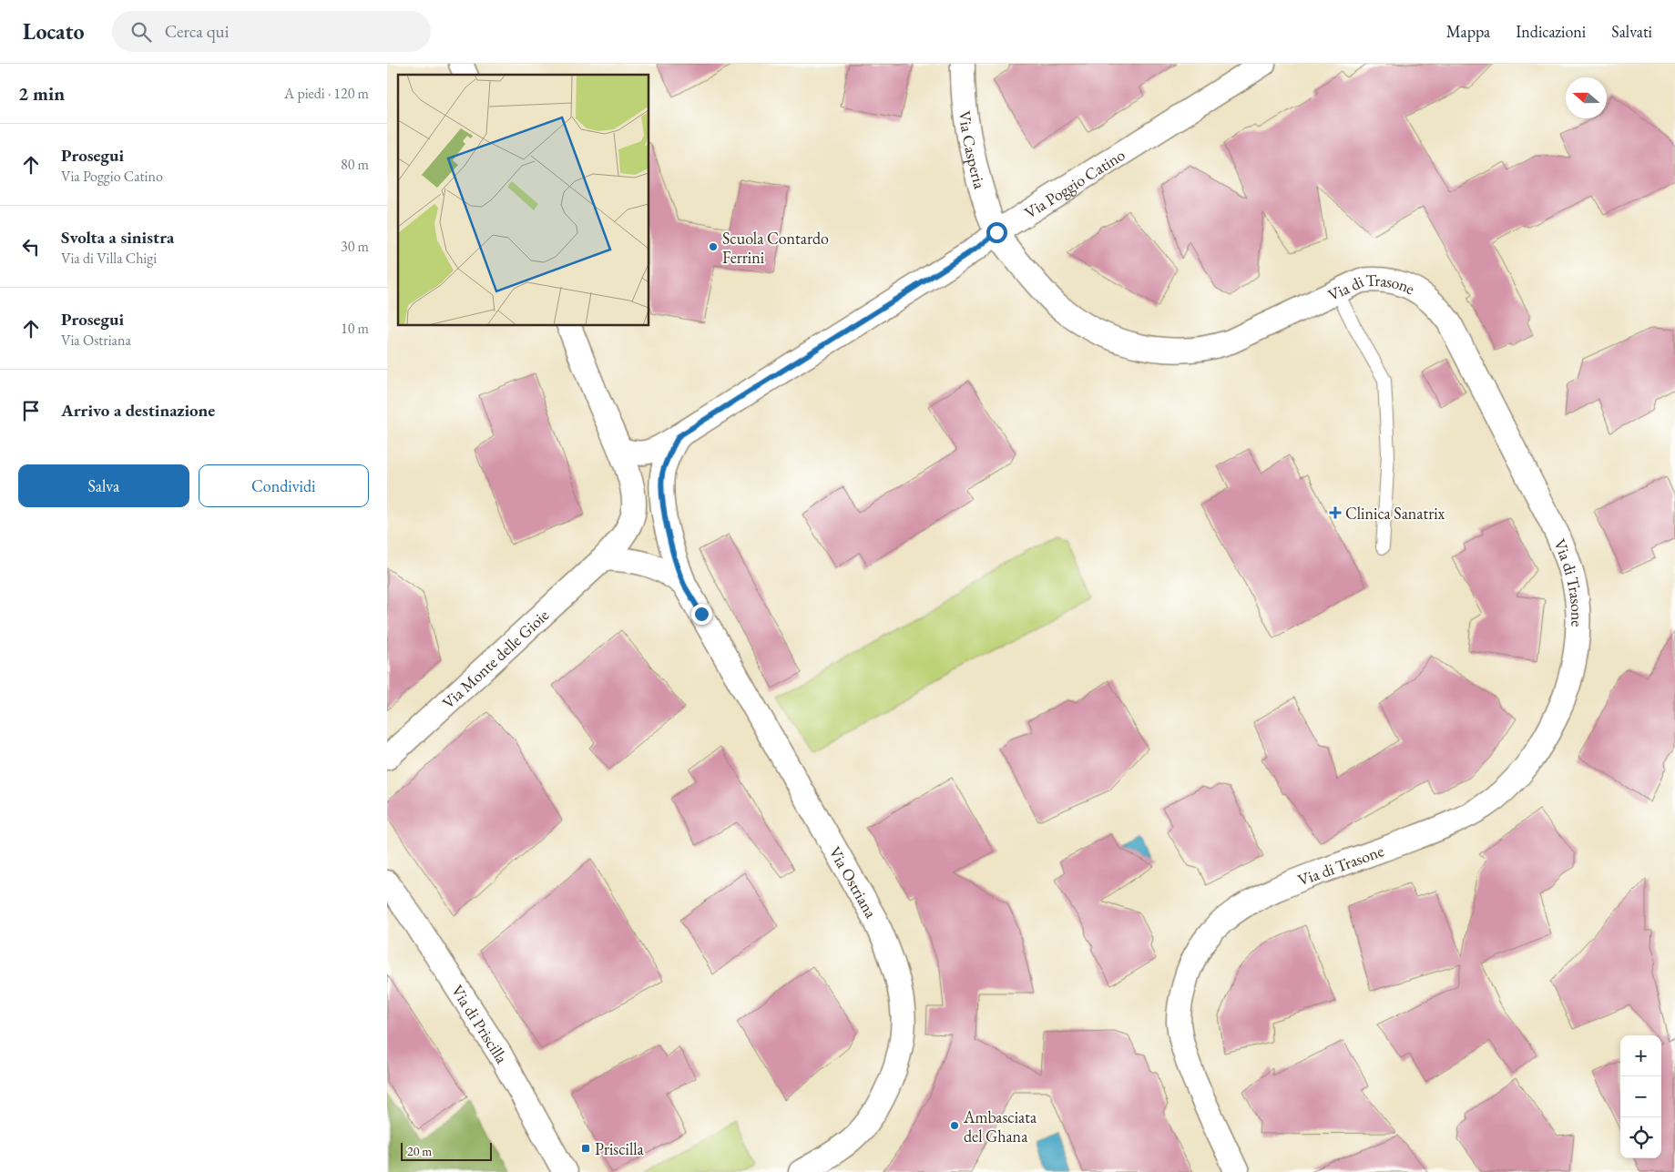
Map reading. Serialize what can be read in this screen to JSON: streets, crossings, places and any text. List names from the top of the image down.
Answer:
{
  "streets": {
    "street": [
      "Via Casperia",
      "Via Poggio Catino",
      "Via di Trasone",
      "Via Monte delle Gioie",
      "Via Ostriana",
      "Via di Priscilla"
    ]
  },
  "crossings": [
    ["Via Casperia", "Via Poggio Catino"],
    ["Via Casperia", "Via di Trasone"],
    ["Via Poggio Catino", "Via di Trasone"],
    ["Via Poggio Catino", "Via Monte delle Gioie"]
  ],
  "places": {
    "other": ["Scuola Contardo Ferrini", "Ambasciata del Ghana"],
    "health": ["Clinica Sanatrix"],
    "transit": ["Priscilla"]
  },
  "scale_bar": "20 m",
  "north": "left",
  "page": {
    "header": "Locato",
    "search": "Cerca qui",
    "nav": ["Mappa", "Indicazioni", "Salvati"],
    "heading": ["2 min", "A piedi · 120 m"],
    "list": [
      ["Prosegui", "Via Poggio Catino", "80 m"],
      ["Svolta a sinistra", "Via di Villa Chigi", "30 m"],
      ["Prosegui", "Via Ostriana", "10 m"],
      "Arrivo a destinazione"
    ],
    "buttons": ["Salva", "Condividi"],
    "map_buttons": ["+", "−"],
    "scale": "20 m"
  }
}
